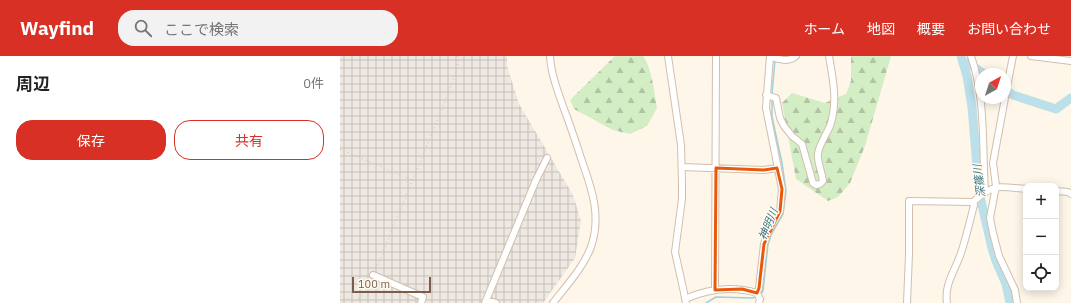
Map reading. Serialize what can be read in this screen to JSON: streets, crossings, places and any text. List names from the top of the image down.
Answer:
{
  "water": ["深篠川", "神明川"],
  "scale_bar": "100 m",
  "north": "top right",
  "page": {
    "header": "Wayfind",
    "search": "ここで検索",
    "nav": [
      "ホーム",
      "地図",
      "概要",
      "お問い合わせ"
    ],
    "heading": ["周辺", "0件"],
    "buttons": ["保存", "共有"],
    "map_buttons": ["+", "−"],
    "scale": "100 m"
  }
}
